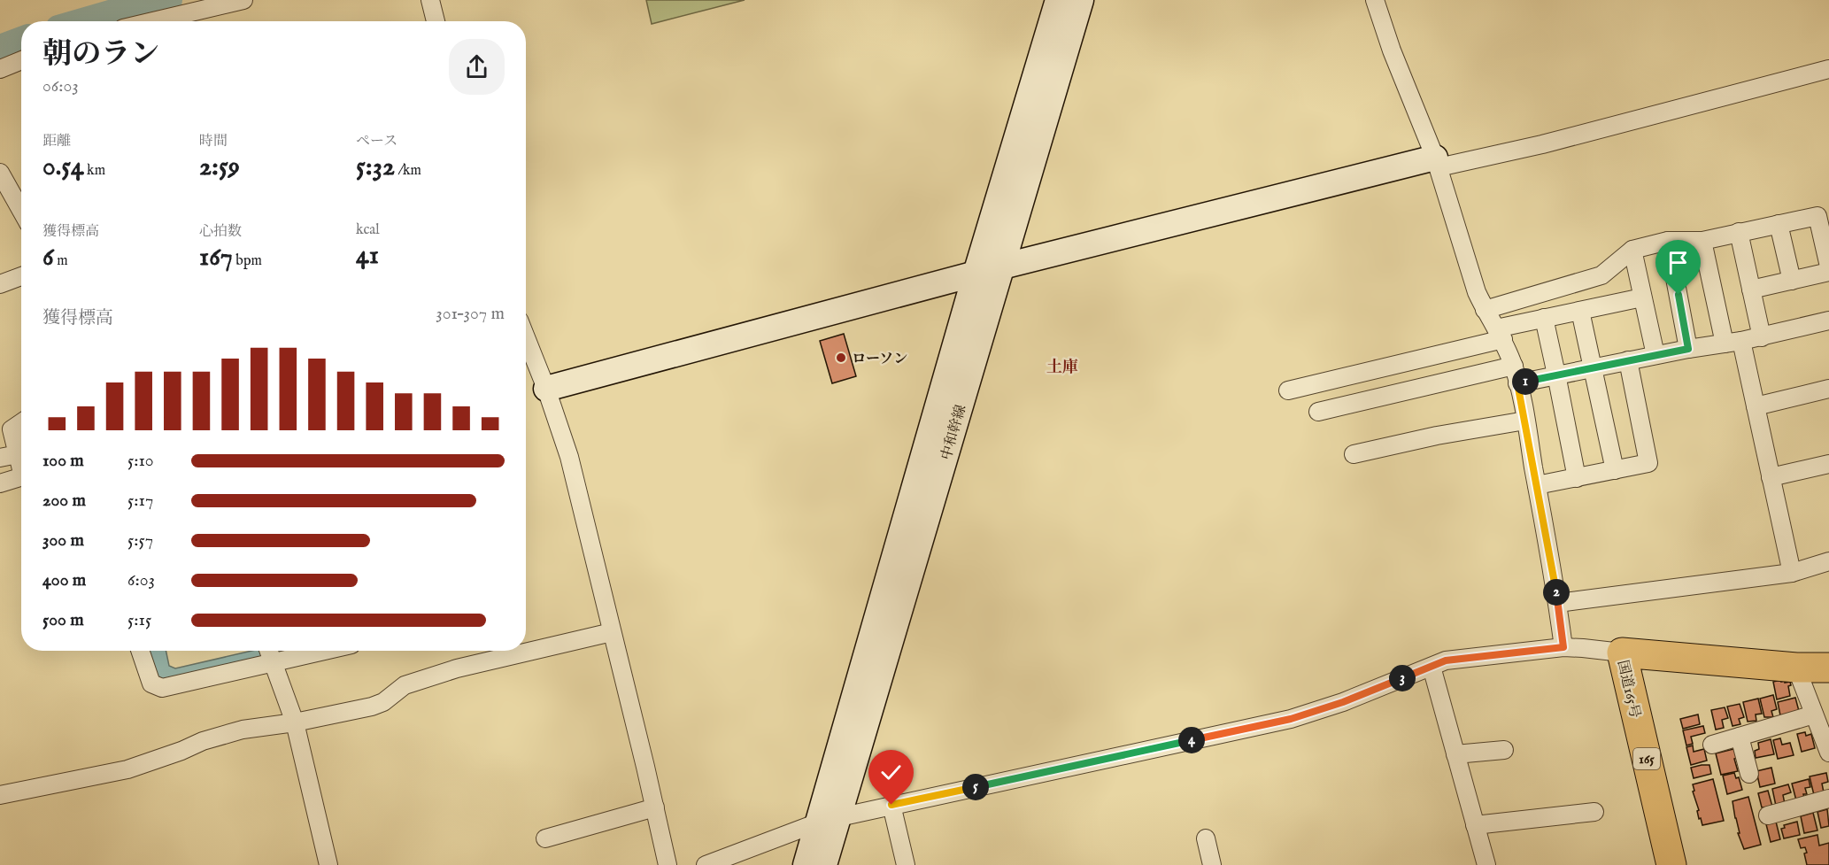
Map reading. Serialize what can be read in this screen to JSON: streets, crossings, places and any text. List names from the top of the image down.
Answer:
{
  "streets": {
    "highway": ["国道165号", "165"],
    "main road": ["中和幹線"]
  },
  "districts": ["土庫"],
  "places": ["ローソン"],
  "page": {
    "heading": ["朝のラン", "06:03"],
    "stats": [
      ["距離", "0.54 km"],
      ["時間", "2:59"],
      ["ペース", "5:32 /km"],
      ["獲得標高", "6 m"],
      ["心拍数", "167 bpm"],
      ["kcal", "41"]
    ],
    "chart": ["獲得標高", "301–307 m"],
    "pins": [
      "1",
      "2",
      "3",
      "4",
      "5"
    ],
    "list": [
      {
        "name": "100 m",
        "note": "5:10"
      },
      {
        "name": "200 m",
        "note": "5:17"
      },
      {
        "name": "300 m",
        "note": "5:57"
      },
      {
        "name": "400 m",
        "note": "6:03"
      },
      {
        "name": "500 m",
        "note": "5:15"
      }
    ]
  }
}
